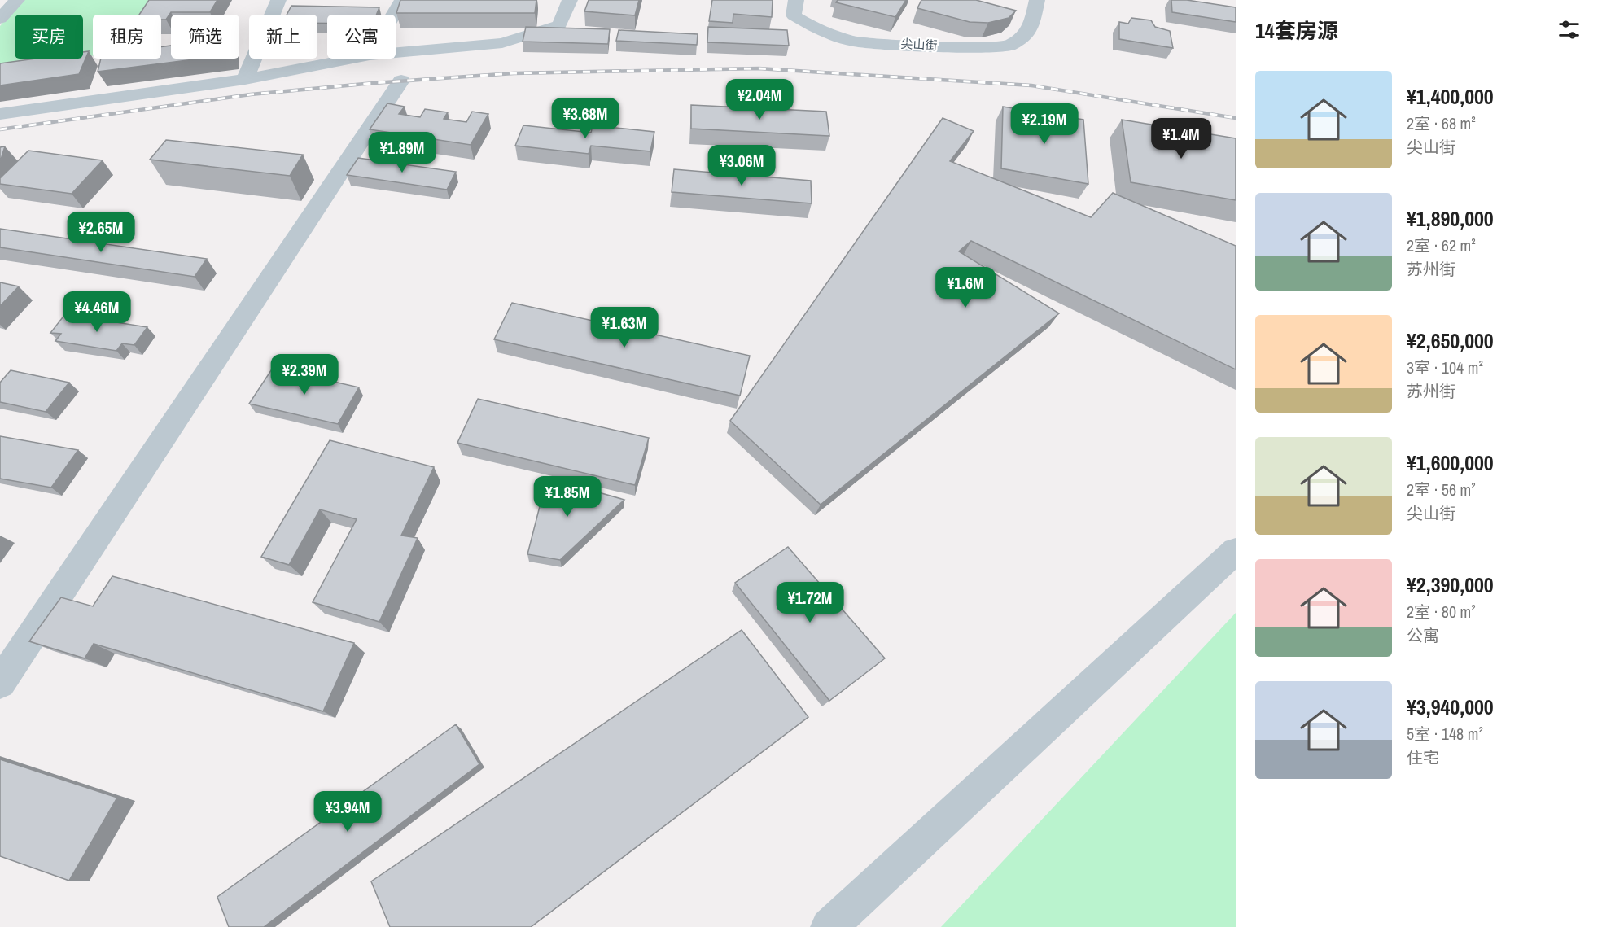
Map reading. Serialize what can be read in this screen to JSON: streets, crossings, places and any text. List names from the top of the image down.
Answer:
{
  "streets": {
    "street": ["尖山街"]
  },
  "page": {
    "heading": "14套房源",
    "chip": [
      "买房",
      "租房",
      "筛选",
      "新上",
      "公寓"
    ],
    "list": [
      {
        "name": "¥1,400,000",
        "note": "2室 · 68 m² · 尖山街"
      },
      {
        "name": "¥1,890,000",
        "note": "2室 · 62 m² · 苏州街"
      },
      {
        "name": "¥2,650,000",
        "note": "3室 · 104 m² · 苏州街"
      },
      {
        "name": "¥1,600,000",
        "note": "2室 · 56 m² · 尖山街"
      },
      {
        "name": "¥2,390,000",
        "note": "2室 · 80 m² · 公寓"
      },
      {
        "name": "¥3,940,000",
        "note": "5室 · 148 m² · 住宅"
      }
    ],
    "price": [
      "¥2.04M",
      "¥3.68M",
      "¥2.19M",
      "¥1.4M",
      "¥1.89M",
      "¥3.06M",
      "¥2.65M",
      "¥1.6M",
      "¥4.46M",
      "¥1.63M",
      "¥2.39M",
      "¥1.85M",
      "¥1.72M",
      "¥3.94M"
    ]
  }
}
